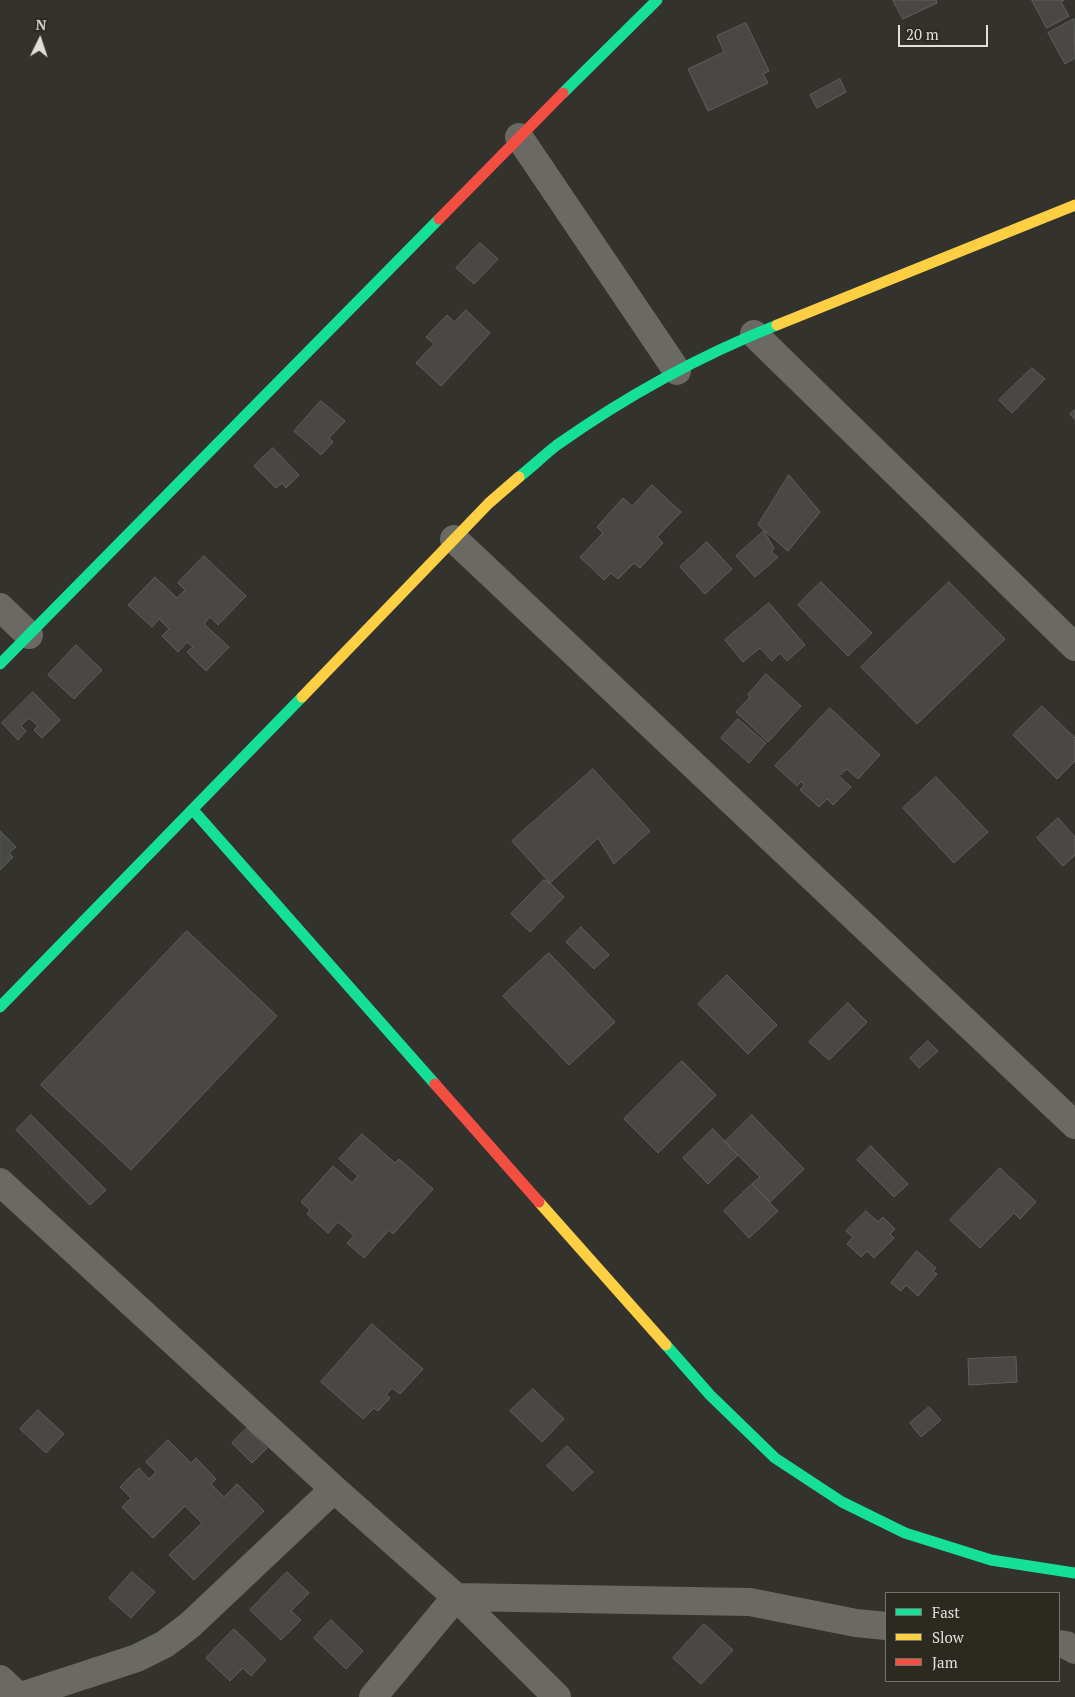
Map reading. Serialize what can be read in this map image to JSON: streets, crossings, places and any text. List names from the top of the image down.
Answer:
{
  "legend": ["Fast", "Slow", "Jam"],
  "scale_bar": "20 m",
  "north": "top"
}
